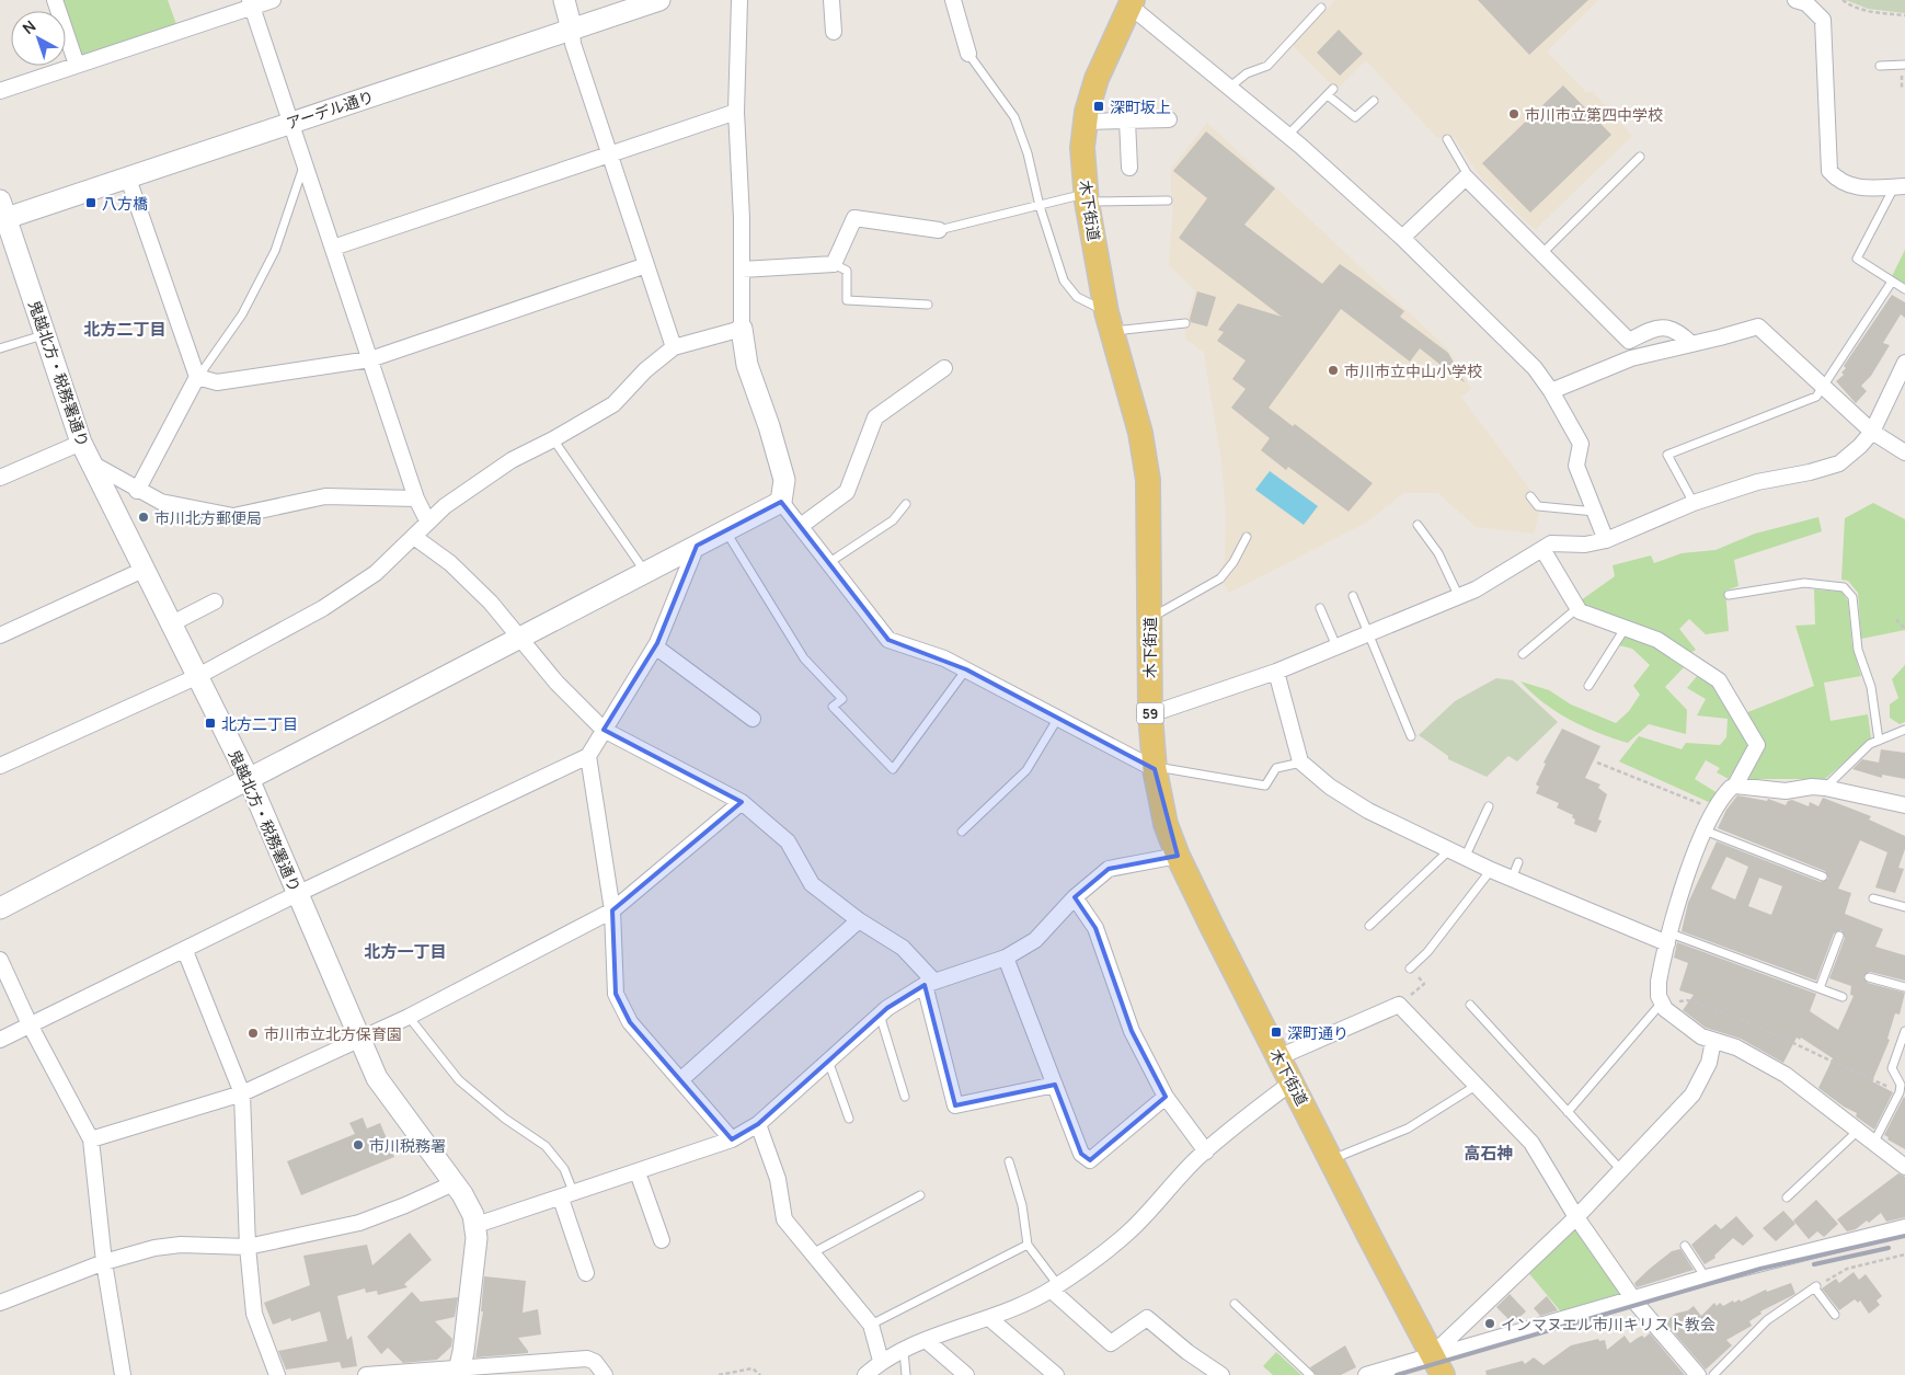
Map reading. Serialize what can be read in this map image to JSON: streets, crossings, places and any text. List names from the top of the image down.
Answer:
{
  "streets": {
    "main road": ["木下街道", "59"],
    "street": ["アーデル通り", "鬼越北方・税務署通り"]
  },
  "crossings": [
    ["アーデル通り", "鬼越北方・税務署通り"]
  ],
  "districts": ["北方二丁目", "北方一丁目", "高石神"],
  "places": {
    "transit": [
      "深町坂上",
      "八方橋",
      "北方二丁目",
      "深町通り"
    ],
    "other": [
      "市川市立第四中学校",
      "市川市立中山小学校",
      "市川北方郵便局",
      "市川市立北方保育園",
      "市川税務署",
      "インマヌエル市川キリスト教会"
    ]
  },
  "north": "top left"
}
